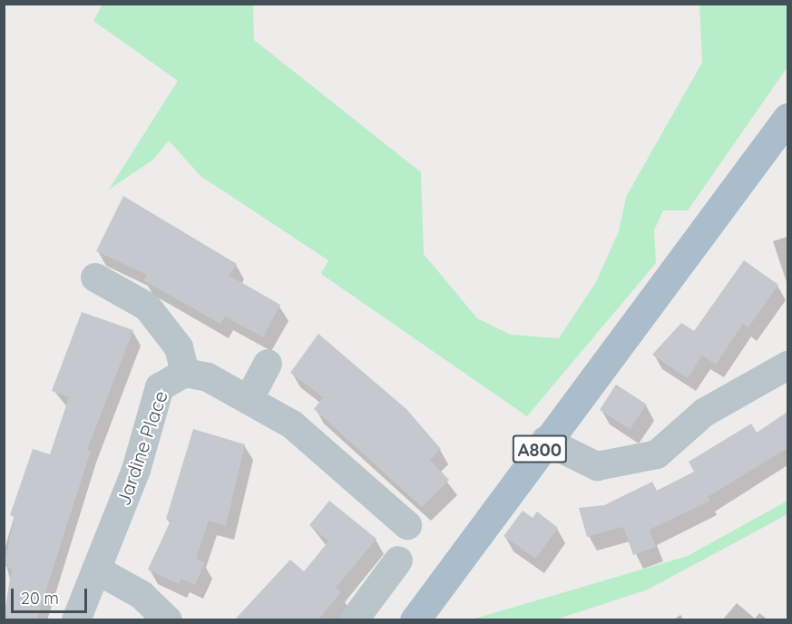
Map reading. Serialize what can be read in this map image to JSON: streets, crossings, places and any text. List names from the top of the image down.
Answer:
{
  "streets": {
    "main road": ["A800"],
    "street": ["Jardine Place"]
  },
  "scale_bar": "20 m"
}
